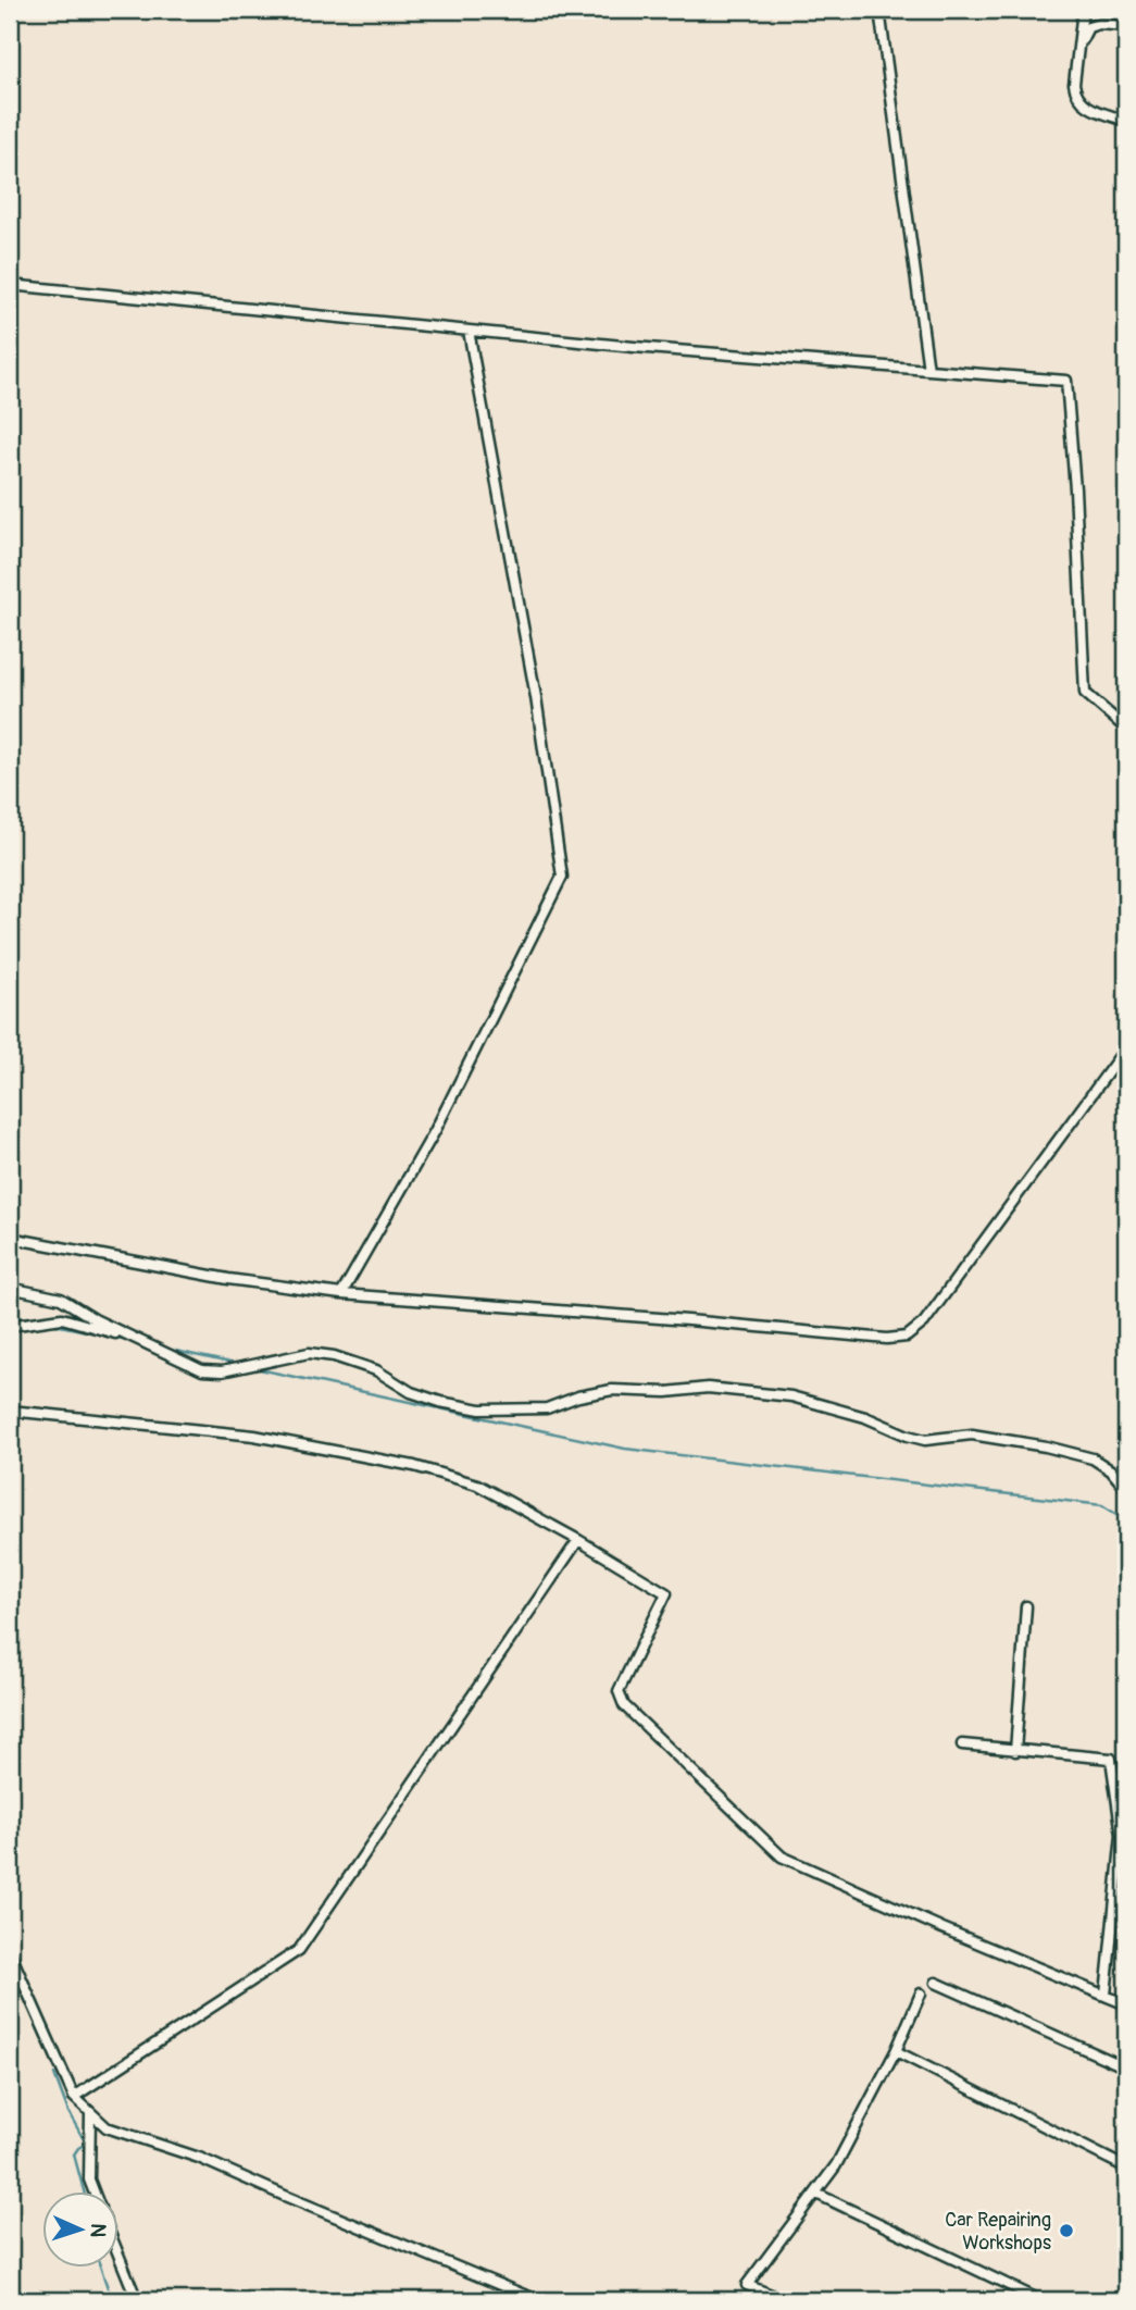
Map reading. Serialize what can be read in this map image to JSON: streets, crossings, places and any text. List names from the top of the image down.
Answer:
{
  "places": ["Car Repairing Workshops"],
  "north": "right"
}
